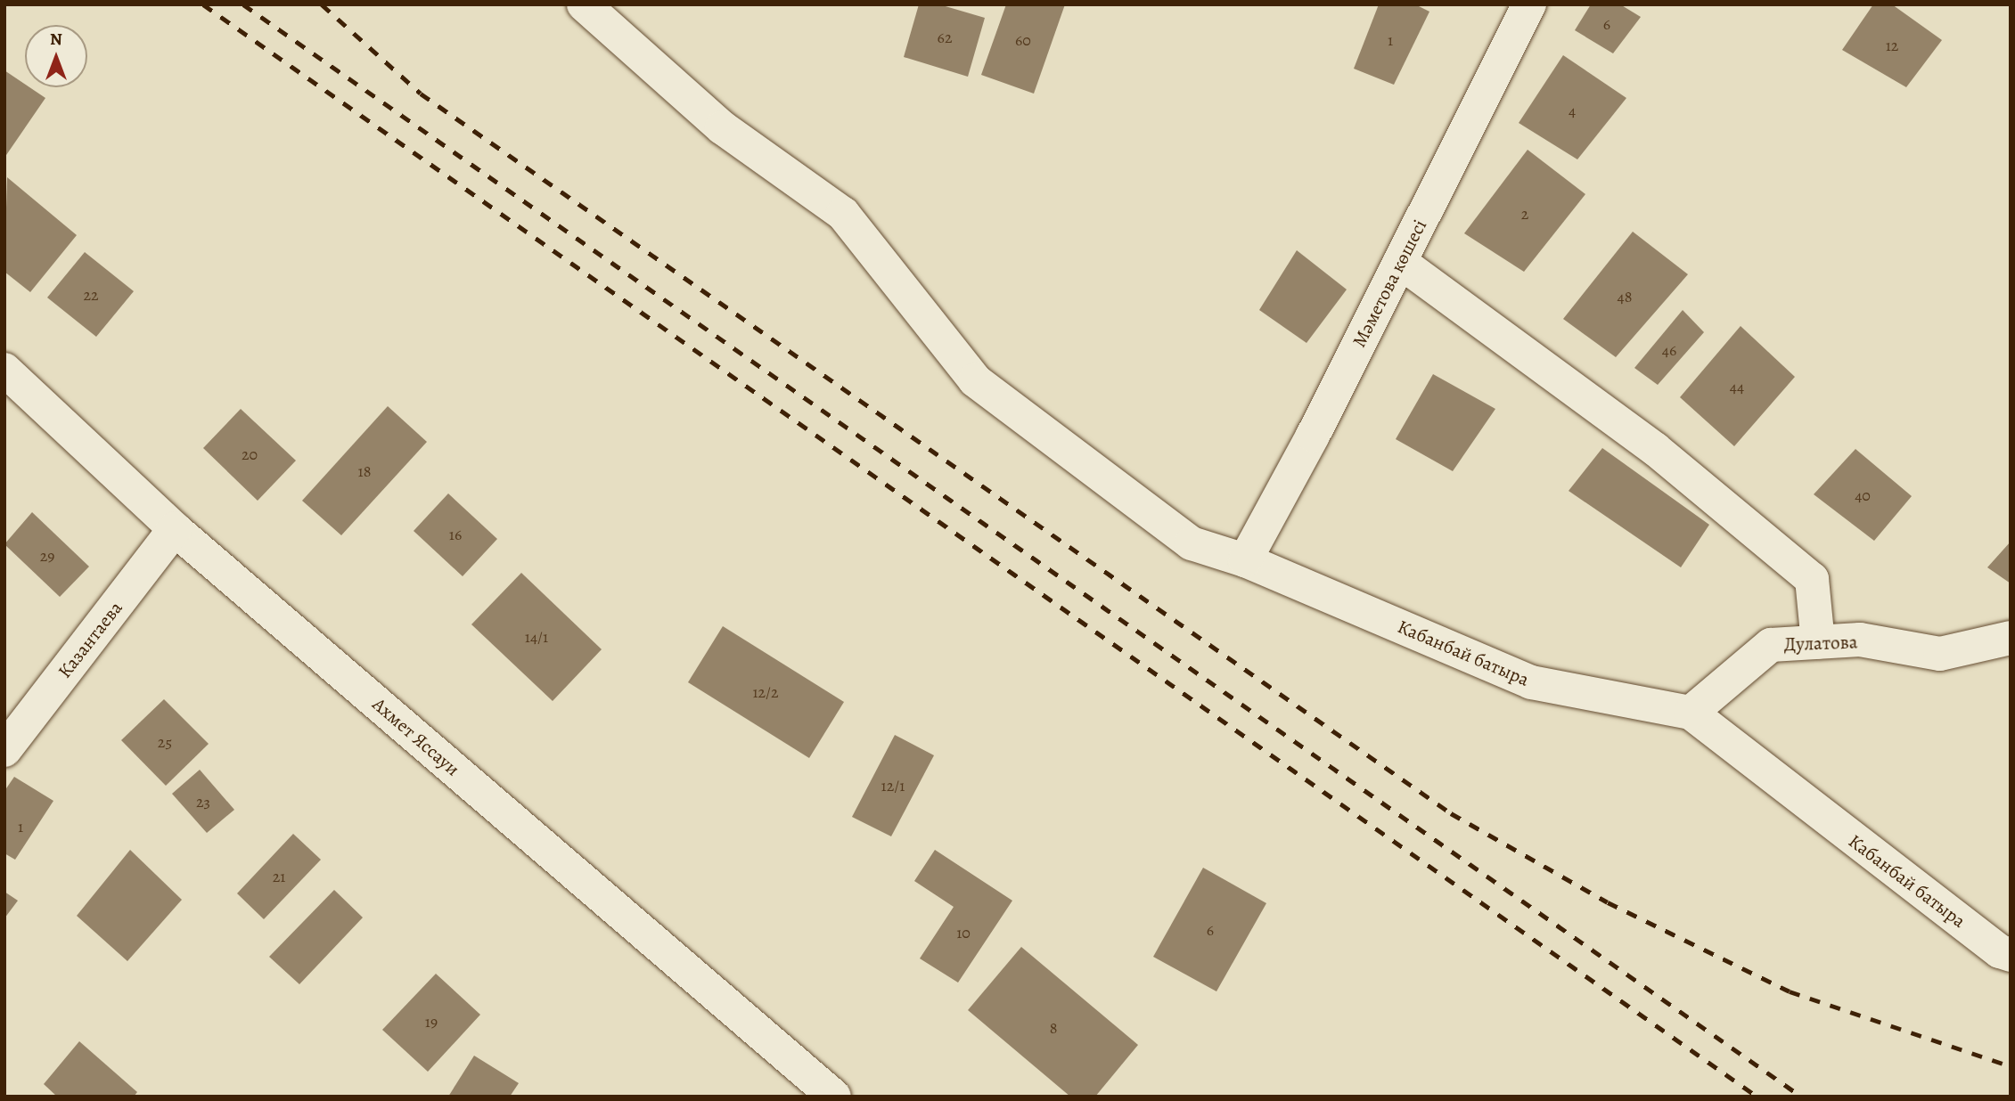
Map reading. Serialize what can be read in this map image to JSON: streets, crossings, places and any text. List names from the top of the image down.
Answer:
{
  "streets": {
    "street": [
      "Мәметова көшесі",
      "Казантаева",
      "Дулатова",
      "Кабанбай батыра",
      "Ахмет Яссауи"
    ]
  },
  "crossings": [
    ["Мәметова көшесі", "Кабанбай батыра"],
    ["Казантаева", "Ахмет Яссауи"],
    ["Дулатова", "Кабанбай батыра"]
  ],
  "house_numbers": [
    "6",
    "62",
    "60",
    "1",
    "12",
    "4",
    "2",
    "22",
    "48",
    "46",
    "44",
    "20",
    "18",
    "40",
    "16",
    "29",
    "14/1",
    "12/2",
    "25",
    "12/1",
    "23",
    "1",
    "21",
    "6",
    "10",
    "19",
    "8"
  ],
  "north": "top"
}
